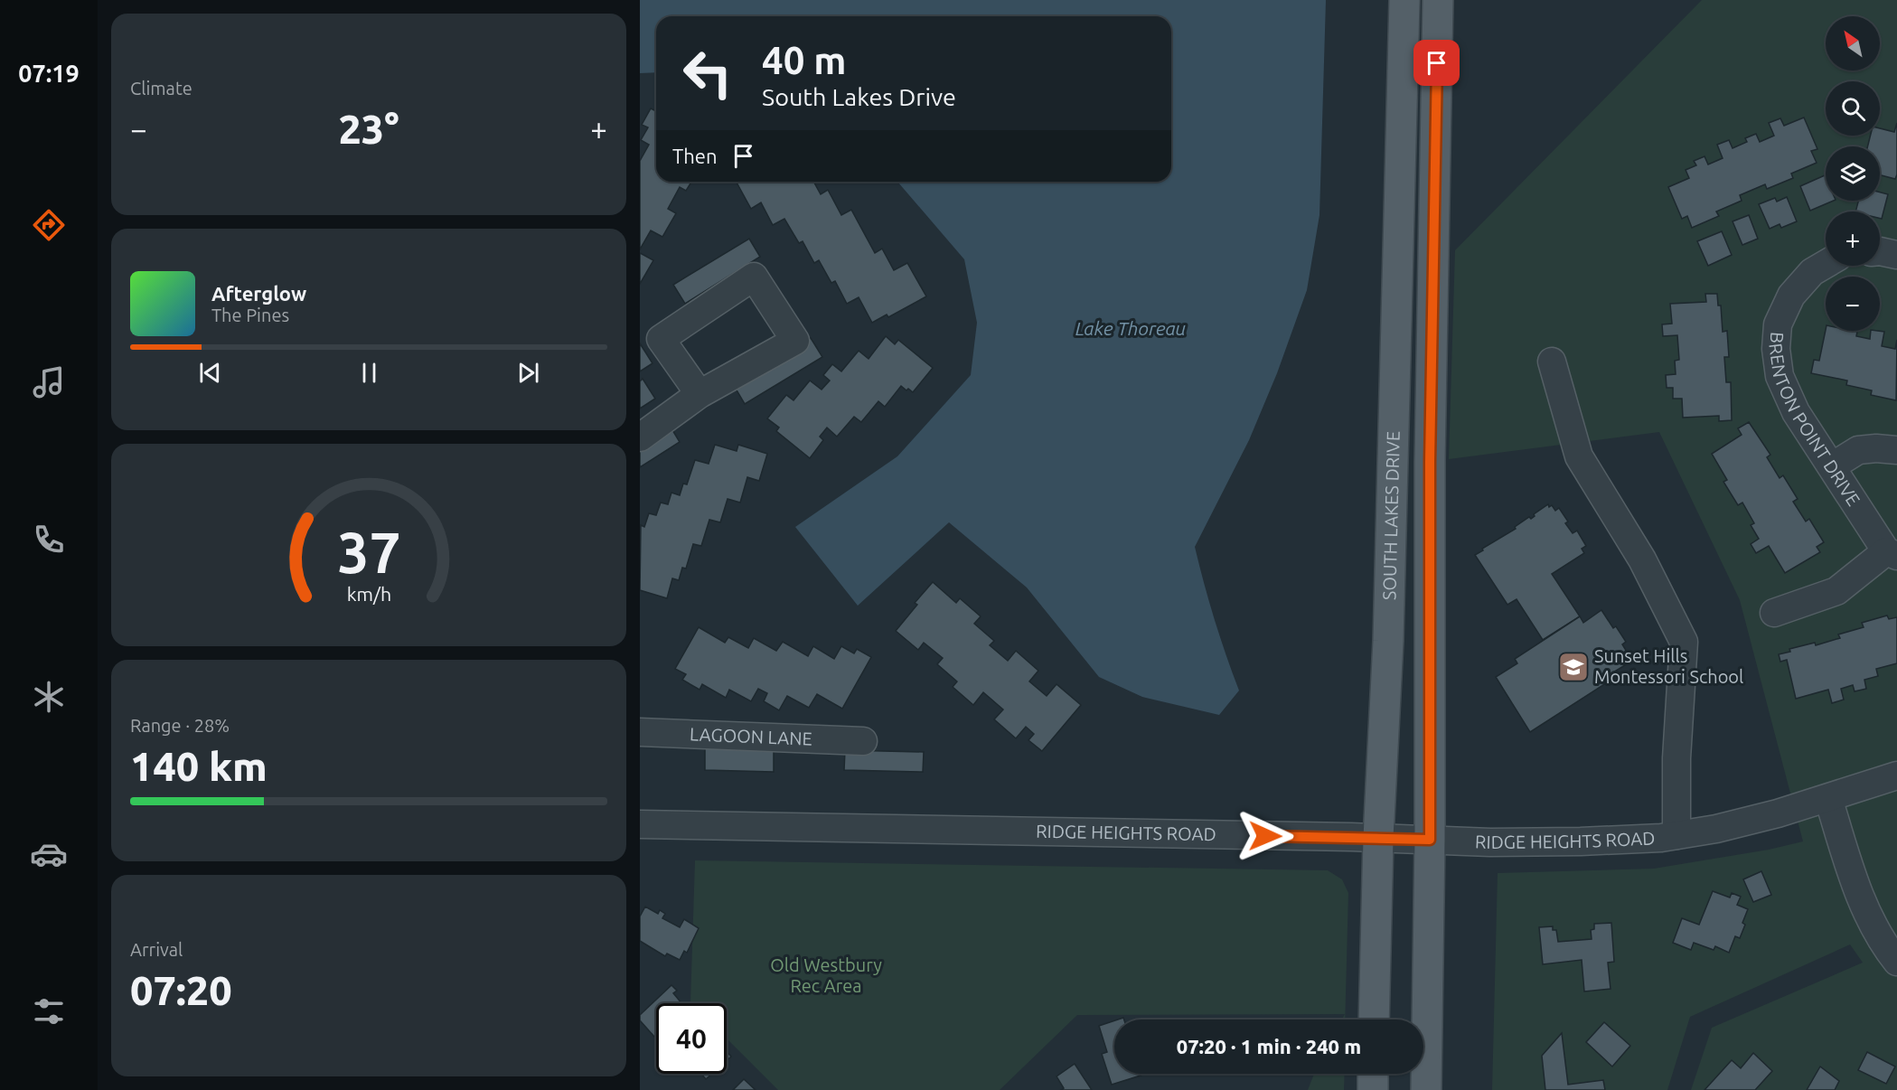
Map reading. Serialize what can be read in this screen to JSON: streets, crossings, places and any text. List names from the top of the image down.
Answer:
{
  "streets": {
    "main road": ["SOUTH LAKES DRIVE"],
    "street": ["BRENTON POINT DRIVE", "LAGOON LANE", "RIDGE HEIGHTS ROAD"]
  },
  "crossings": [
    ["SOUTH LAKES DRIVE", "RIDGE HEIGHTS ROAD"]
  ],
  "water": ["Lake Thoreau"],
  "parks": ["Old Westbury Rec Area"],
  "places": {
    "school or university": ["Sunset Hills Montessori School"]
  },
  "north": "top left",
  "page": {
    "tabs": "07:19",
    "tile": [
      "Climate",
      ["Range · 28%", "140 km"],
      ["Arrival", "07:20"]
    ],
    "map_buttons": ["+", "−"],
    "turn": ["40 m", "South Lakes Drive"],
    "heat": ["−", "23°", "+"],
    "then": "Then",
    "song": ["Afterglow", "The Pines"],
    "limit": "40",
    "trip": "07:20 · 1 min · 240 m",
    "gauge": ["37", "km/h"]
  }
}
